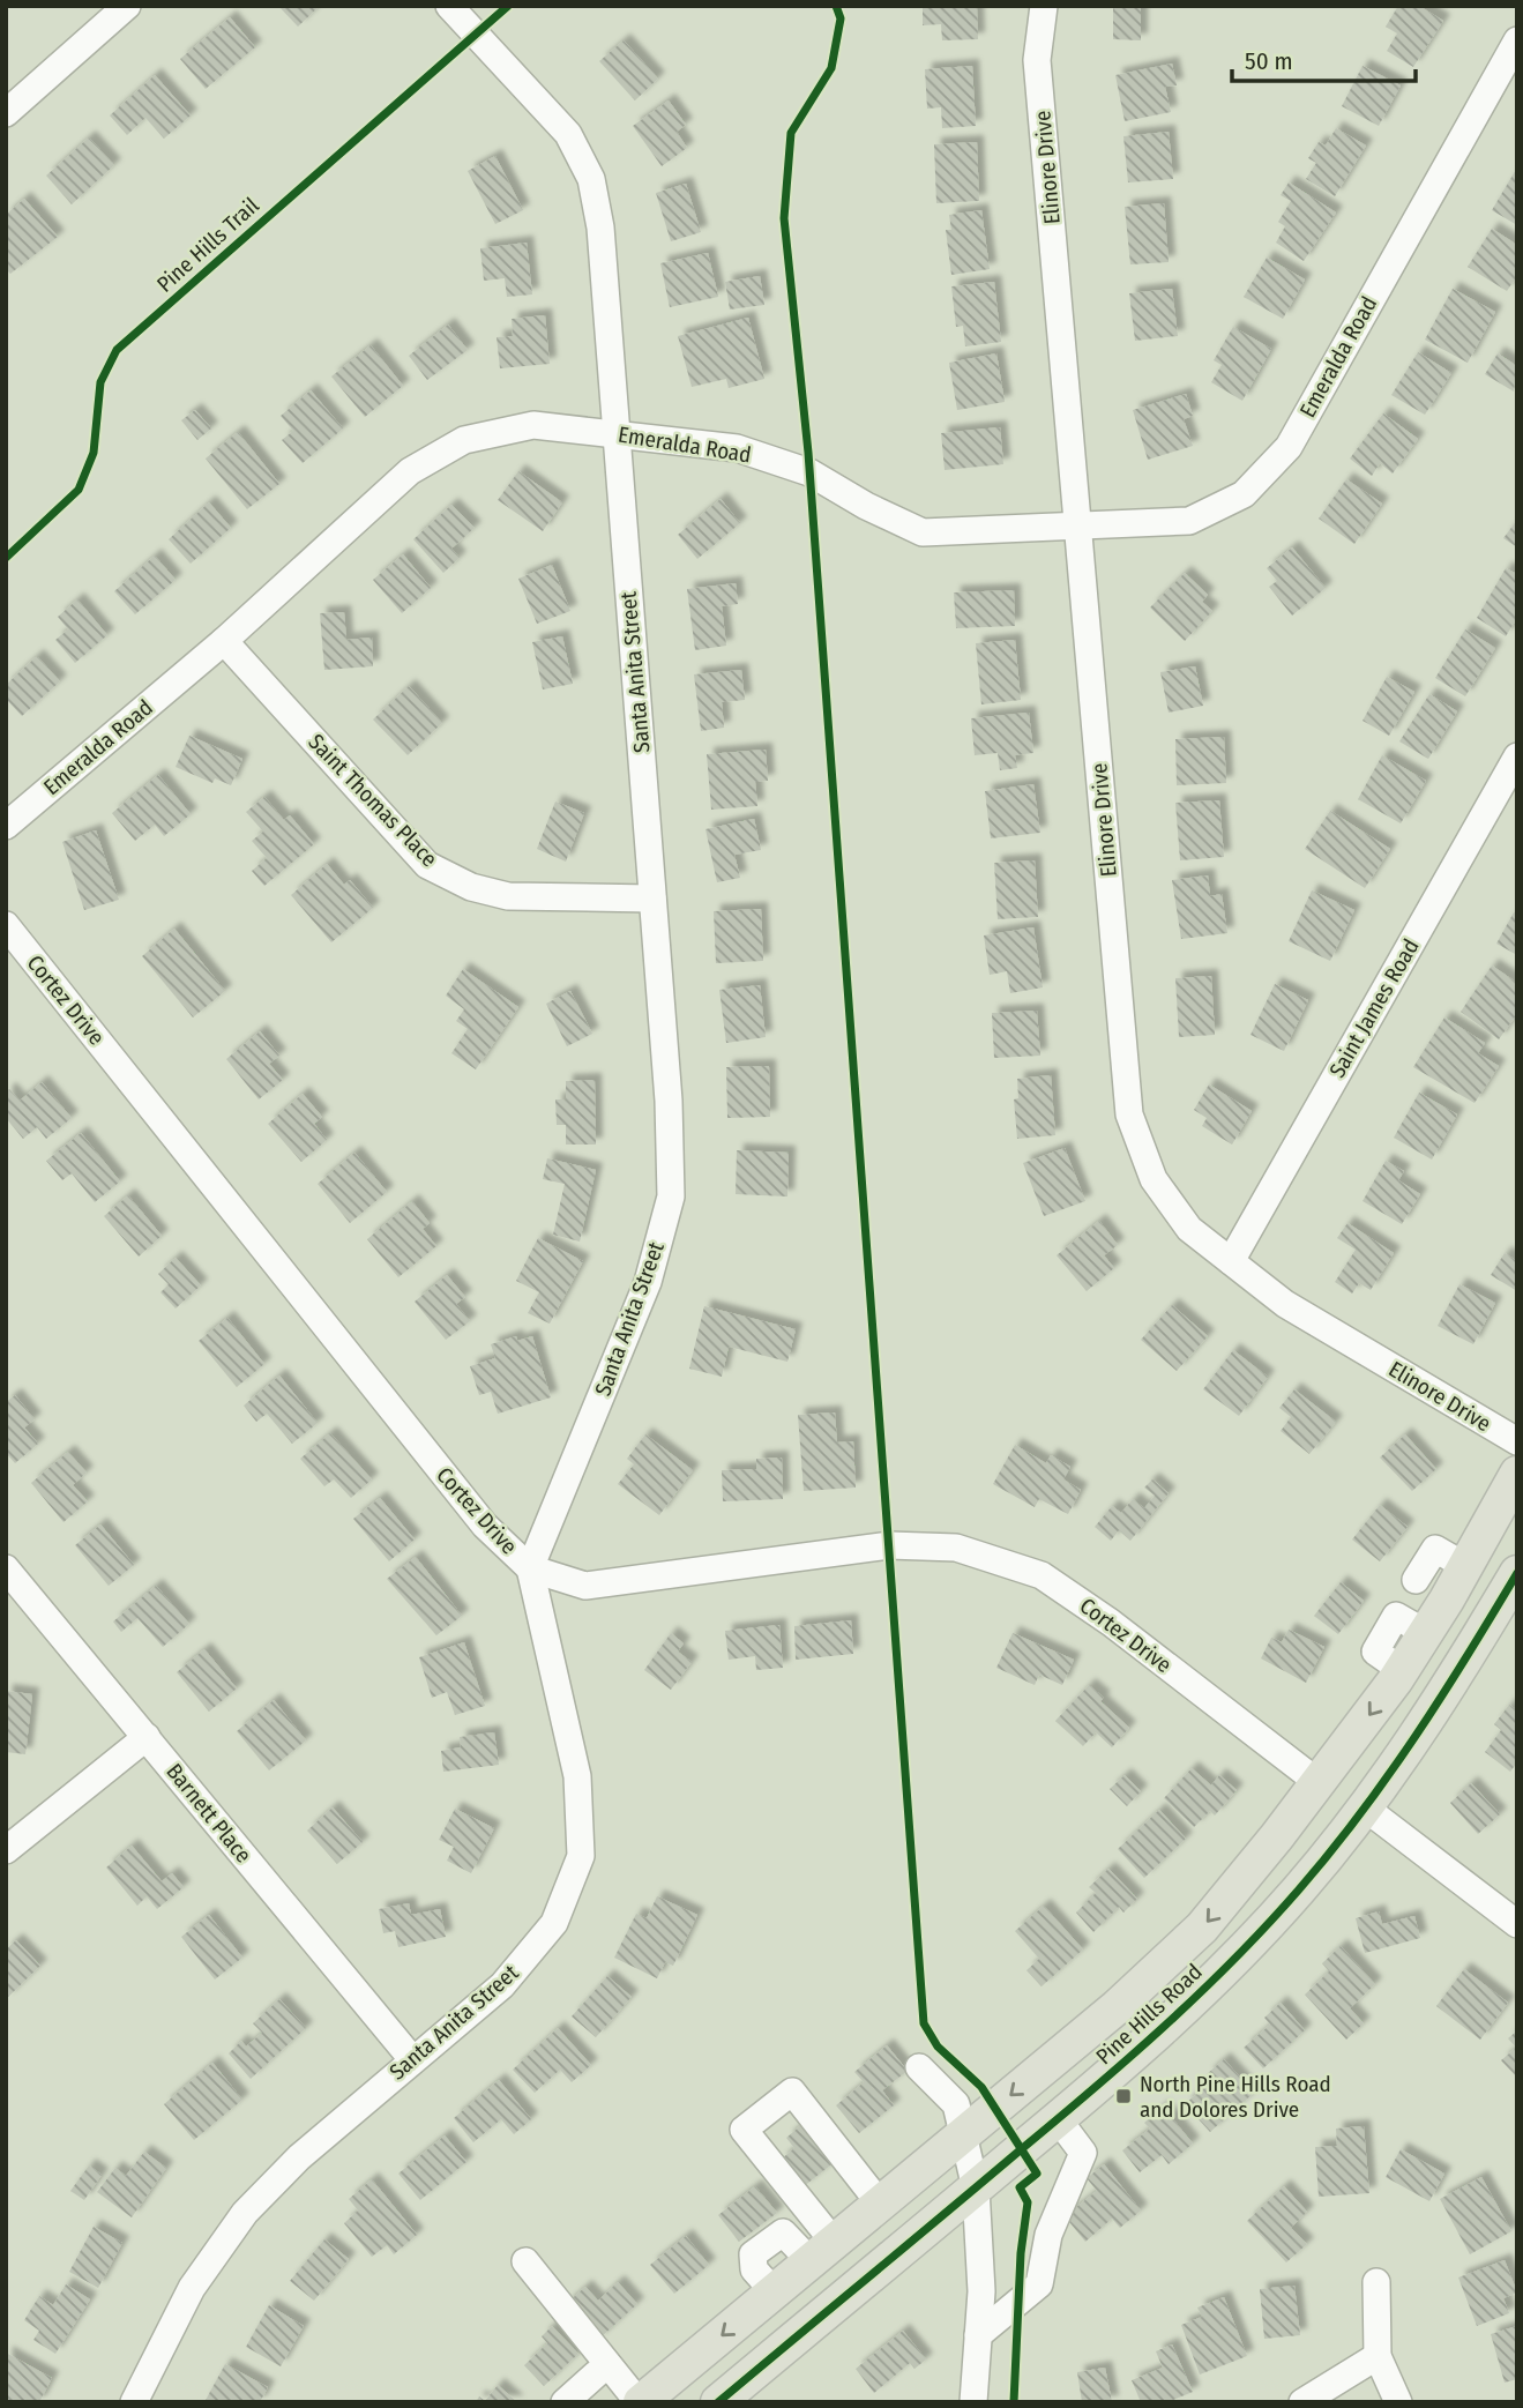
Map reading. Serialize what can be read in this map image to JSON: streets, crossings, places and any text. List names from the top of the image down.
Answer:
{
  "streets": {
    "main road": ["Pine Hills Road"],
    "street": [
      "Elinore Drive",
      "Emeralda Road",
      "Santa Anita Street",
      "Saint Thomas Place",
      "Cortez Drive",
      "Saint James Road",
      "Barnett Place"
    ],
    "cycle path": ["Pine Hills Trail"]
  },
  "crossings": [
    ["Elinore Drive", "Emeralda Road"],
    ["Elinore Drive", "Saint James Road"],
    ["Emeralda Road", "Santa Anita Street"],
    ["Emeralda Road", "Saint Thomas Place"],
    ["Santa Anita Street", "Saint Thomas Place"],
    ["Santa Anita Street", "Cortez Drive"],
    ["Santa Anita Street", "Barnett Place"],
    ["Cortez Drive", "Pine Hills Road"]
  ],
  "places": {
    "transit": ["North Pine Hills Road and Dolores Drive"]
  },
  "scale_bar": "50 m"
}
